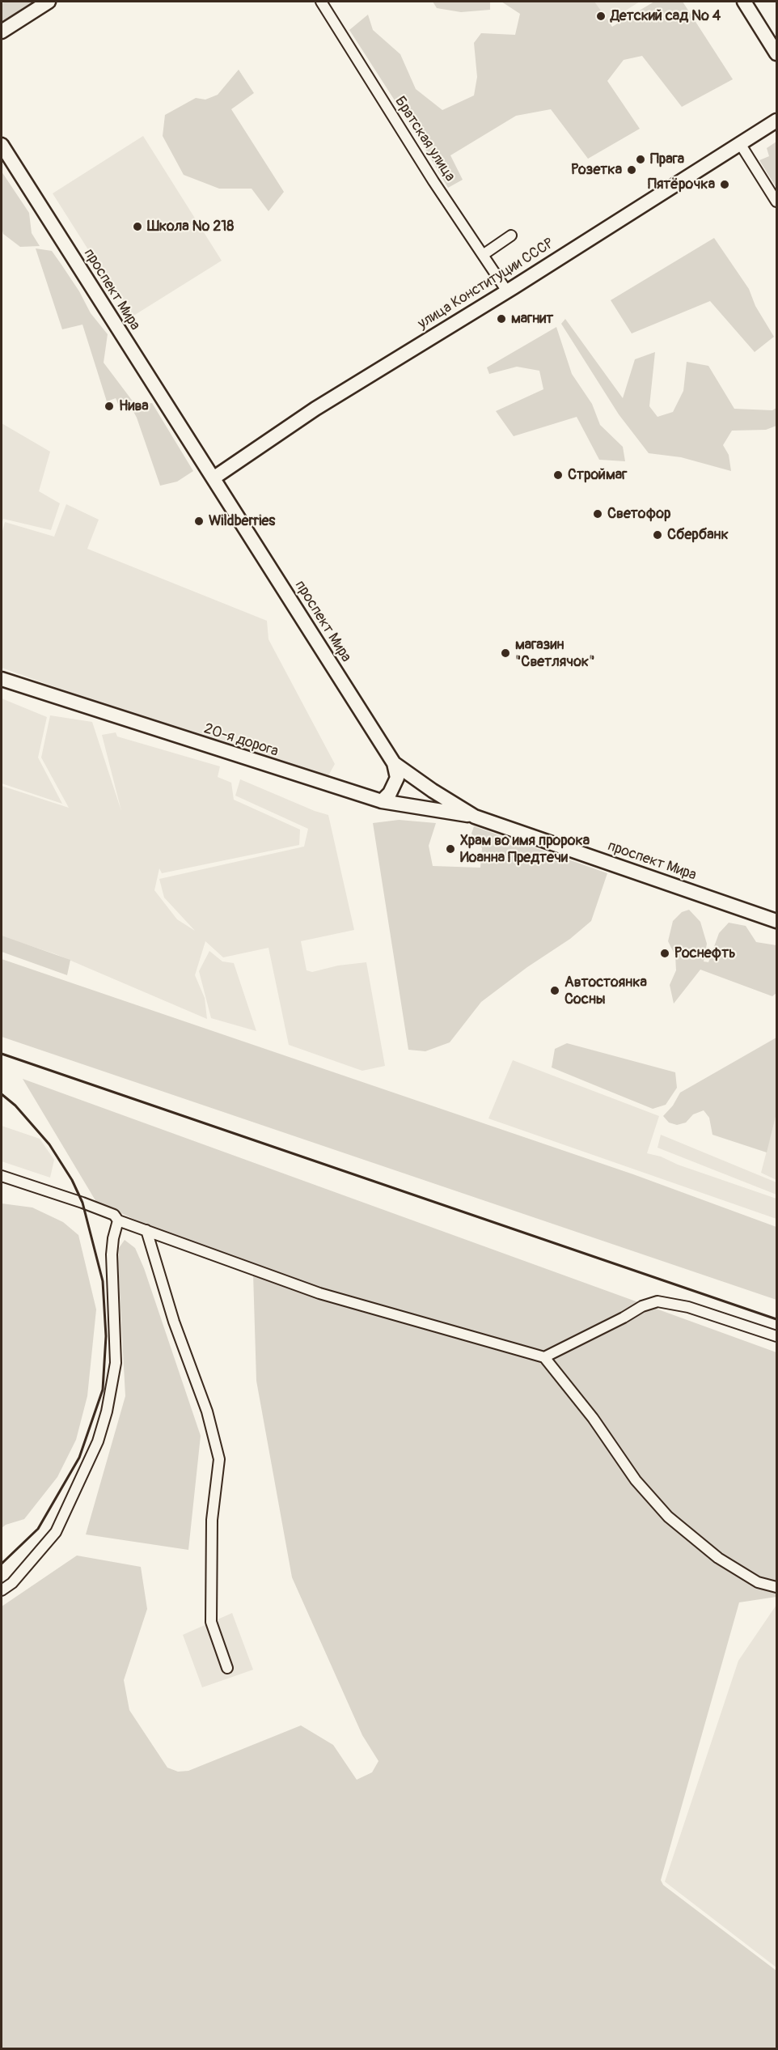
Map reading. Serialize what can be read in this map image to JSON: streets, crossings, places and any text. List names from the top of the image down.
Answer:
{
  "streets": {
    "main road": ["улица Конституции СССР", "проспект Мира", "20-я дорога"],
    "street": ["Братская улица"]
  },
  "crossings": [
    ["Братская улица", "улица Конституции СССР"],
    ["улица Конституции СССР", "проспект Мира"],
    ["проспект Мира", "20-я дорога"]
  ],
  "places": [
    "Детский сад № 4",
    "Прага",
    "Розетка",
    "Пятёрочка",
    "Школа № 218",
    "магнит",
    "Нива",
    "Строймаг",
    "Светофор",
    "Wildberries",
    "Сбербанк",
    "магазин \"Светлячок\"",
    "Храм во имя пророка Иоанна Предтечи",
    "Роснефть",
    "Автостоянка Сосны"
  ]
}
